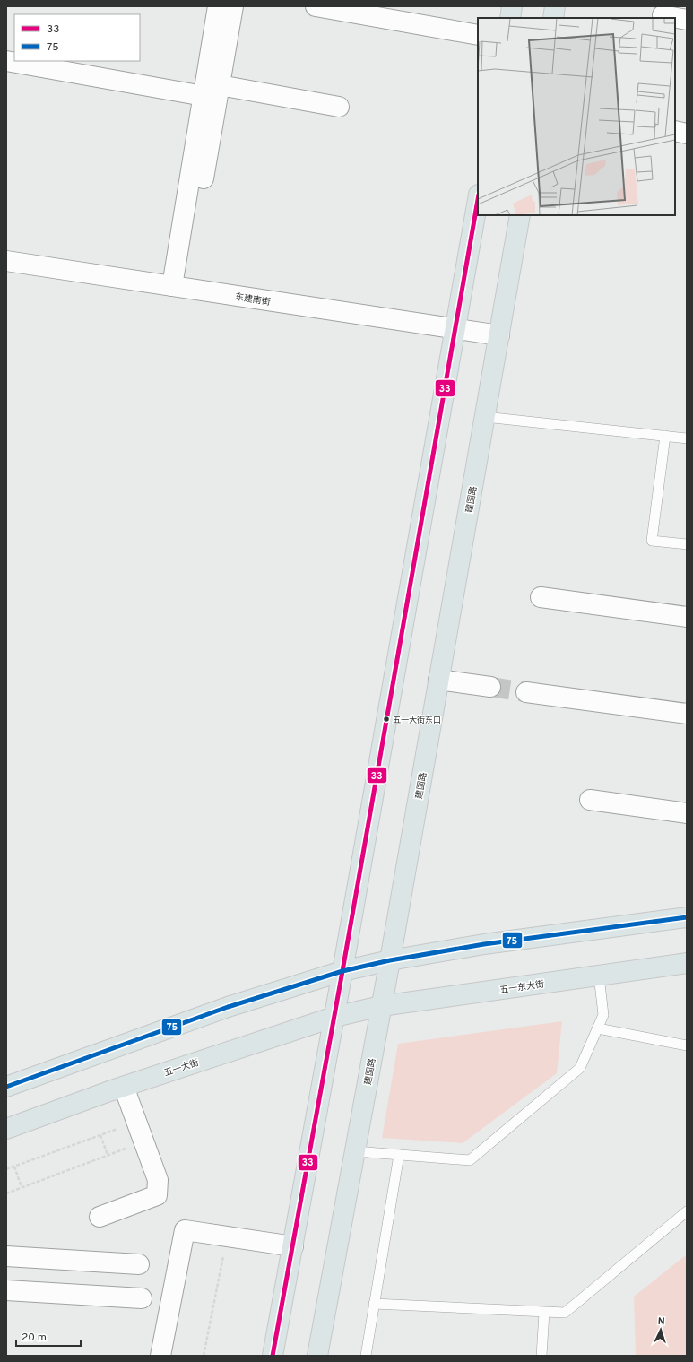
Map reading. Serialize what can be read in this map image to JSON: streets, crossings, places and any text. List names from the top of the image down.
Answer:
{
  "streets": {
    "main road": ["建国路", "五一东大街", "五一大街"],
    "street": ["东建南街"]
  },
  "crossings": [
    ["东建南街", "建国路"],
    ["建国路", "五一东大街"],
    ["五一东大街", "五一大街"]
  ],
  "places": ["五一大街东口"],
  "lines": ["transit line 33", "transit line 75"],
  "legend": ["33", "75"],
  "scale_bar": "20 m",
  "north": "top"
}
